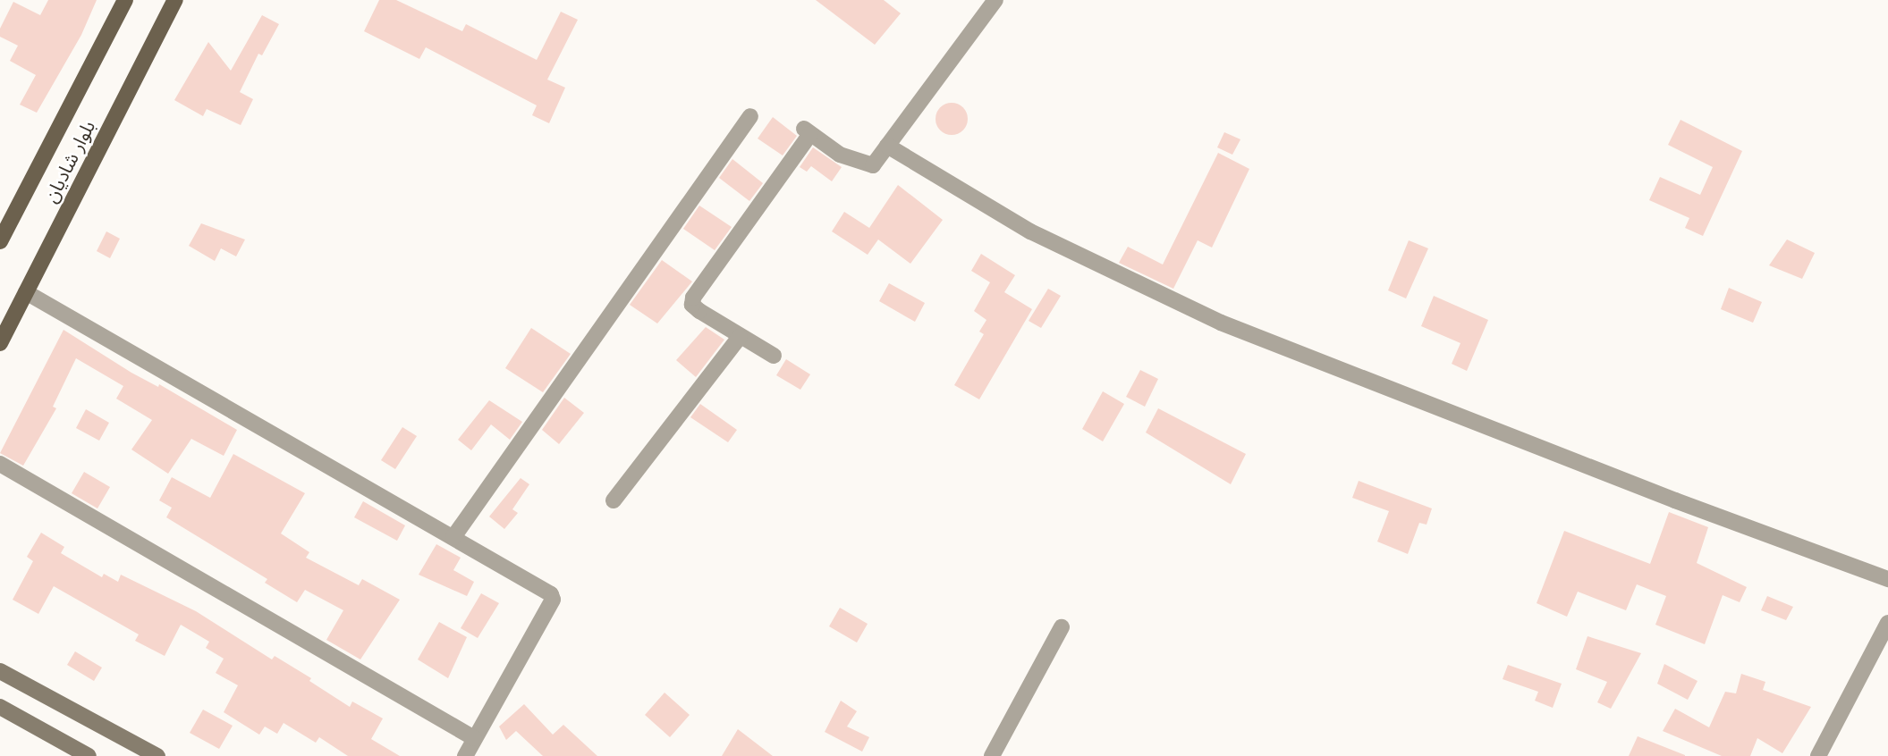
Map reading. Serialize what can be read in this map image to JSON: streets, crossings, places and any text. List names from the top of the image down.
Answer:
{
  "streets": {
    "main road": ["بلوار شادیان"]
  }
}
